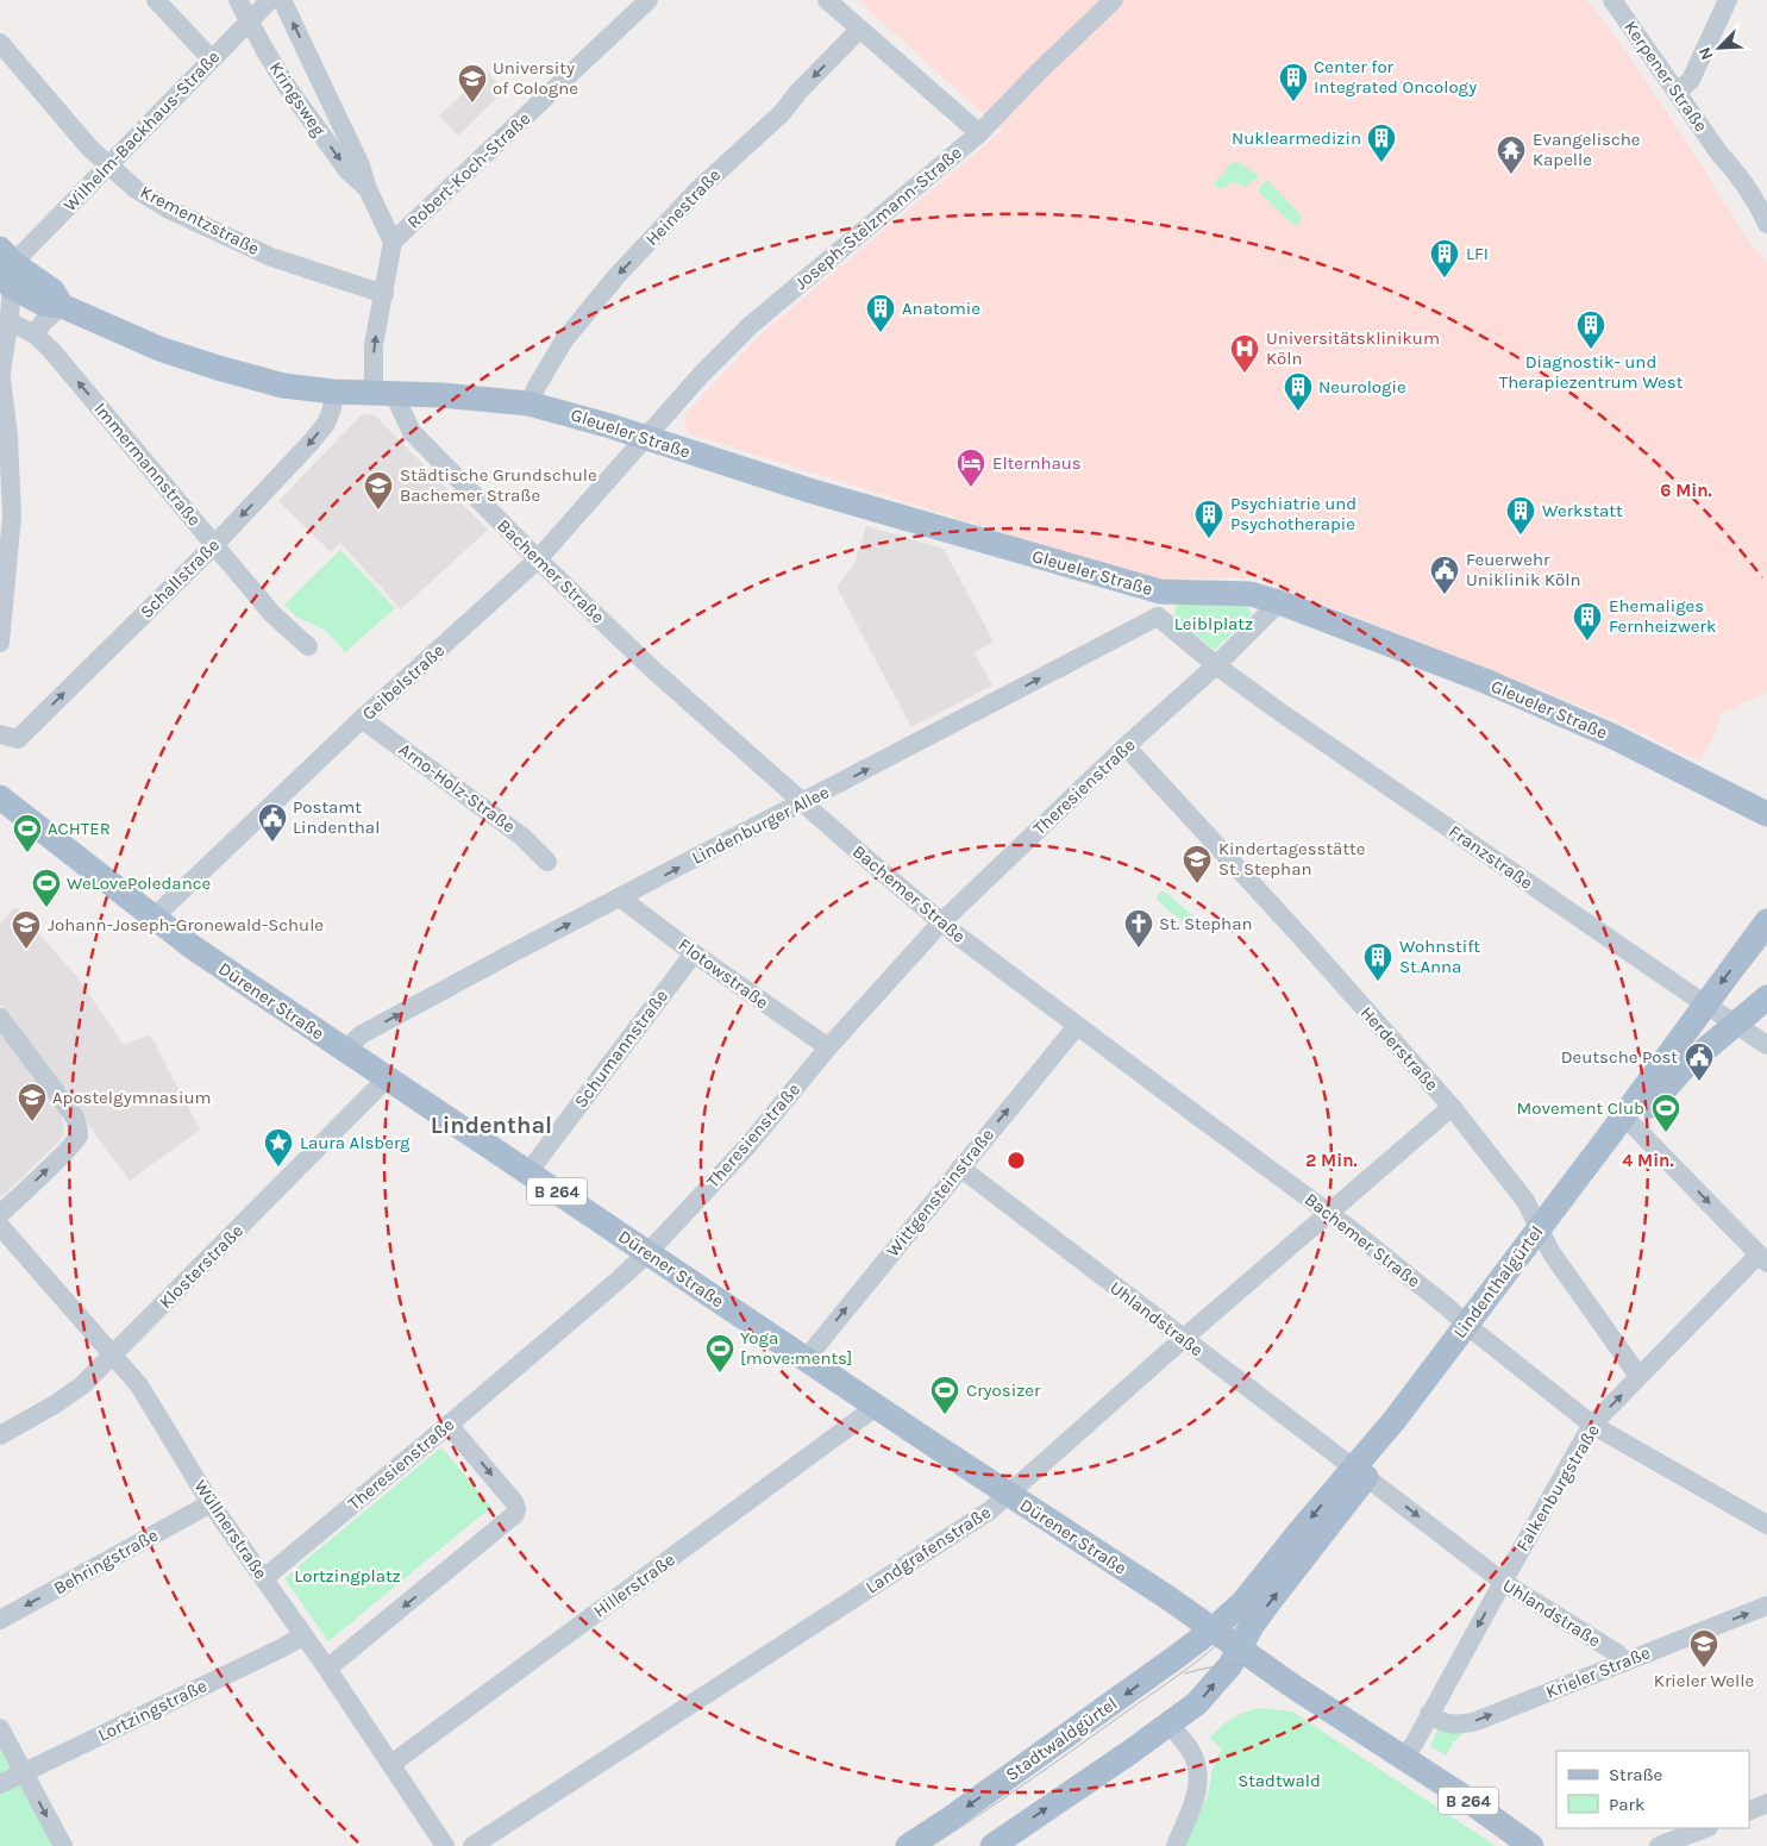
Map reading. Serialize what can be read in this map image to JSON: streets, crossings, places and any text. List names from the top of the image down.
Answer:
{
  "streets": {
    "main road": [
      "Gleueler Straße",
      "Dürener Straße",
      "B 264",
      "Lindenthalgürtel",
      "Stadtwaldgürtel"
    ],
    "street": [
      "Kerpener Straße",
      "Kringsweg",
      "Wilhelm-Backhaus-Straße",
      "Robert-Koch-Straße",
      "Heinestraße",
      "Joseph-Stelzmann-Straße",
      "Krementzstraße",
      "Immermannstraße",
      "Bachemer Straße",
      "Schallstraße",
      "Geibelstraße",
      "Theresienstraße",
      "Arno-Holz-Straße",
      "Lindenburger Allee",
      "Franzstraße",
      "Flotowstraße",
      "Schumannstraße",
      "Herderstraße",
      "Wittgensteinstraße",
      "Klosterstraße",
      "Uhlandstraße",
      "Falkenburgstraße",
      "Wüllnerstraße",
      "Landgrafenstraße",
      "Behringstraße",
      "Hillerstraße",
      "Krieler Straße",
      "Lortzingstraße"
    ]
  },
  "crossings": [
    ["Kringsweg", "Wilhelm-Backhaus-Straße"],
    ["Kringsweg", "Robert-Koch-Straße"],
    ["Wilhelm-Backhaus-Straße", "Krementzstraße"],
    ["Heinestraße", "Gleueler Straße"],
    ["Joseph-Stelzmann-Straße", "Gleueler Straße"],
    ["Joseph-Stelzmann-Straße", "Geibelstraße"],
    ["Gleueler Straße", "Bachemer Straße"],
    ["Gleueler Straße", "Geibelstraße"],
    ["Immermannstraße", "Schallstraße"],
    ["Bachemer Straße", "Geibelstraße"],
    ["Bachemer Straße", "Theresienstraße"],
    ["Bachemer Straße", "Lindenburger Allee"],
    ["Bachemer Straße", "Wittgensteinstraße"],
    ["Bachemer Straße", "Lindenthalgürtel"],
    ["Bachemer Straße", "Falkenburgstraße"],
    ["Bachemer Straße", "Landgrafenstraße"],
    ["Geibelstraße", "Arno-Holz-Straße"],
    ["Geibelstraße", "Dürener Straße"],
    ["Theresienstraße", "Franzstraße"],
    ["Theresienstraße", "Flotowstraße"],
    ["Theresienstraße", "Dürener Straße"],
    ["Theresienstraße", "Herderstraße"],
    ["Theresienstraße", "Wüllnerstraße"],
    ["Lindenburger Allee", "Flotowstraße"],
    ["Lindenburger Allee", "Dürener Straße"],
    ["Franzstraße", "Lindenthalgürtel"],
    ["Flotowstraße", "Schumannstraße"],
    ["Dürener Straße", "Schumannstraße"],
    ["Dürener Straße", "Wittgensteinstraße"],
    ["Dürener Straße", "Klosterstraße"],
    ["Dürener Straße", "Lindenthalgürtel"],
    ["Dürener Straße", "Falkenburgstraße"],
    ["Dürener Straße", "Landgrafenstraße"],
    ["Dürener Straße", "Hillerstraße"],
    ["Dürener Straße", "Stadtwaldgürtel"],
    ["Herderstraße", "Lindenthalgürtel"],
    ["Herderstraße", "Falkenburgstraße"],
    ["Herderstraße", "Landgrafenstraße"],
    ["Wittgensteinstraße", "Uhlandstraße"],
    ["Klosterstraße", "Wüllnerstraße"],
    ["Lindenthalgürtel", "Uhlandstraße"],
    ["Lindenthalgürtel", "Stadtwaldgürtel"],
    ["Uhlandstraße", "Falkenburgstraße"],
    ["Uhlandstraße", "Landgrafenstraße"],
    ["Uhlandstraße", "Krieler Straße"],
    ["Falkenburgstraße", "Krieler Straße"],
    ["Wüllnerstraße", "Behringstraße"],
    ["Wüllnerstraße", "Hillerstraße"],
    ["Wüllnerstraße", "Lortzingstraße"]
  ],
  "one_way": [
    "Heinestraße",
    "Immermannstraße",
    "Lindenburger Allee",
    "Wittgensteinstraße",
    "Behringstraße",
    "Krieler Straße"
  ],
  "districts": ["Lindenthal"],
  "parks": ["Leiblplatz", "Lortzingplatz", "Stadtwald"],
  "places": {
    "building": [
      "Center for Integrated Oncology",
      "Nuklearmedizin",
      "LFI",
      "Anatomie",
      "Diagnostik- und Therapiezentrum West",
      "Neurologie",
      "Werkstatt",
      "Psychiatrie und Psychotherapie",
      "Ehemaliges Fernheizwerk",
      "Wohnstift St.Anna"
    ],
    "school or university": [
      "University of Cologne",
      "Städtische Grundschule Bachemer Straße",
      "Kindertagesstätte St. Stephan",
      "Johann-Joseph-Gronewald-Schule",
      "Apostelgymnasium",
      "Krieler Welle"
    ],
    "temple": ["Evangelische Kapelle"],
    "hospital": ["Universitätsklinikum Köln"],
    "hotel": ["Elternhaus"],
    "public building": ["Feuerwehr Uniklinik Köln", "Postamt Lindenthal", "Deutsche Post"],
    "sports": [
      "ACHTER",
      "WeLovePoledance",
      "Movement Club",
      "Yoga [move:ments]",
      "Cryosizer"
    ],
    "church": ["St. Stephan"],
    "place": ["Laura Alsberg"]
  },
  "legend": ["Straße", "Park"],
  "north": "bottom left",
  "rings": ["6 Min.", "2 Min.", "4 Min."]
}
